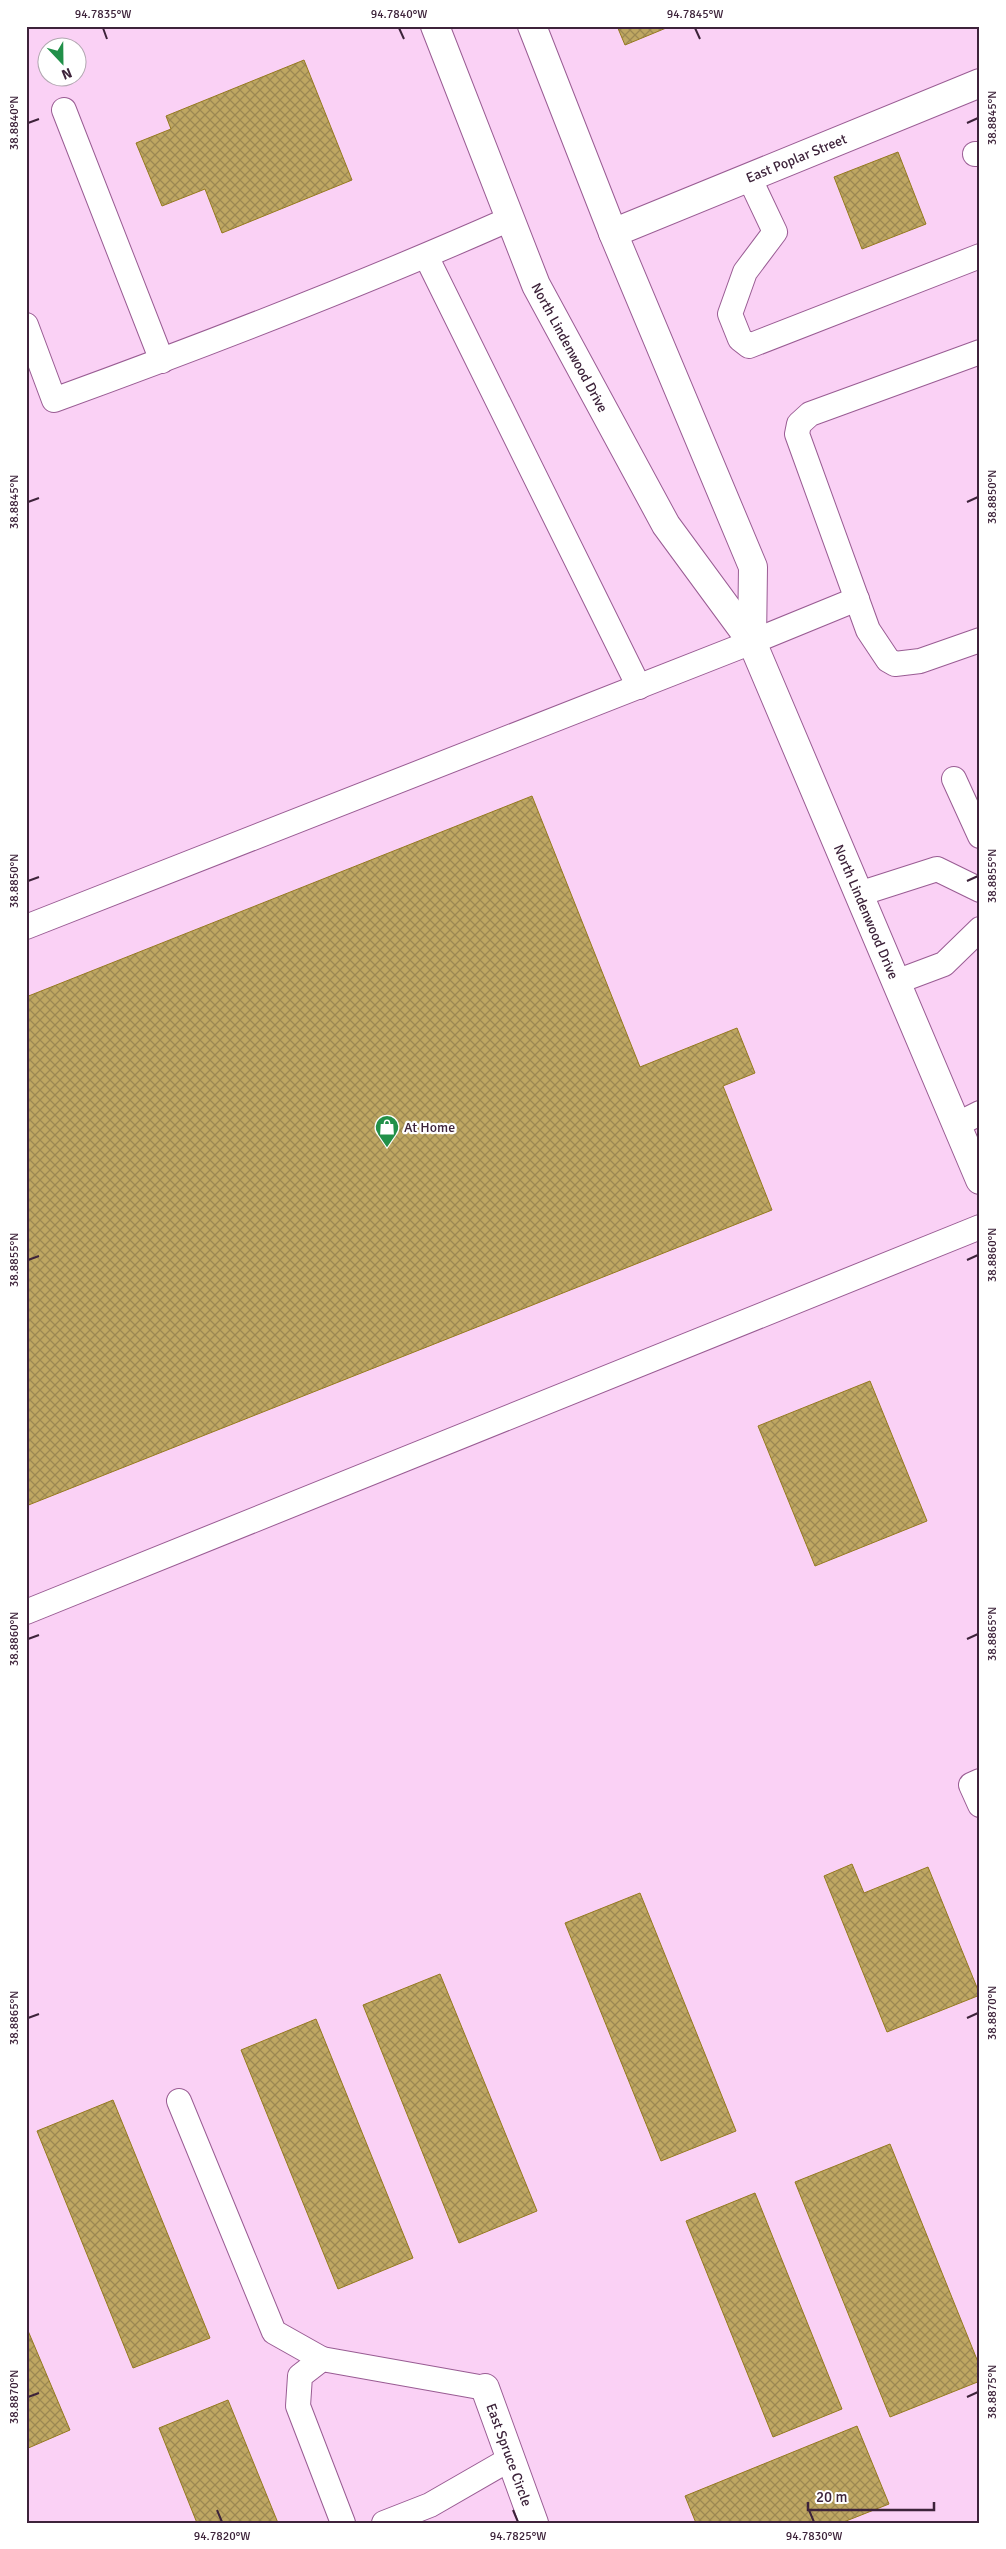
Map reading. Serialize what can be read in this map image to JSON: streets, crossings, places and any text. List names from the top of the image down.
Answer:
{
  "streets": {
    "street": ["East Poplar Street", "North Lindenwood Drive", "East Spruce Circle"]
  },
  "crossings": [
    ["East Poplar Street", "North Lindenwood Drive"]
  ],
  "places": {
    "shop": ["At Home"]
  },
  "scale_bar": "20 m",
  "north": "bottom",
  "coordinates": [
    "94.7835°W",
    "94.7840°W",
    "94.7845°W",
    "38.8845°N",
    "38.8840°N",
    "38.8850°N",
    "38.8855°N",
    "38.8860°N",
    "38.8865°N",
    "38.8870°N",
    "38.8875°N",
    "94.7820°W",
    "94.7825°W",
    "94.7830°W"
  ]
}
